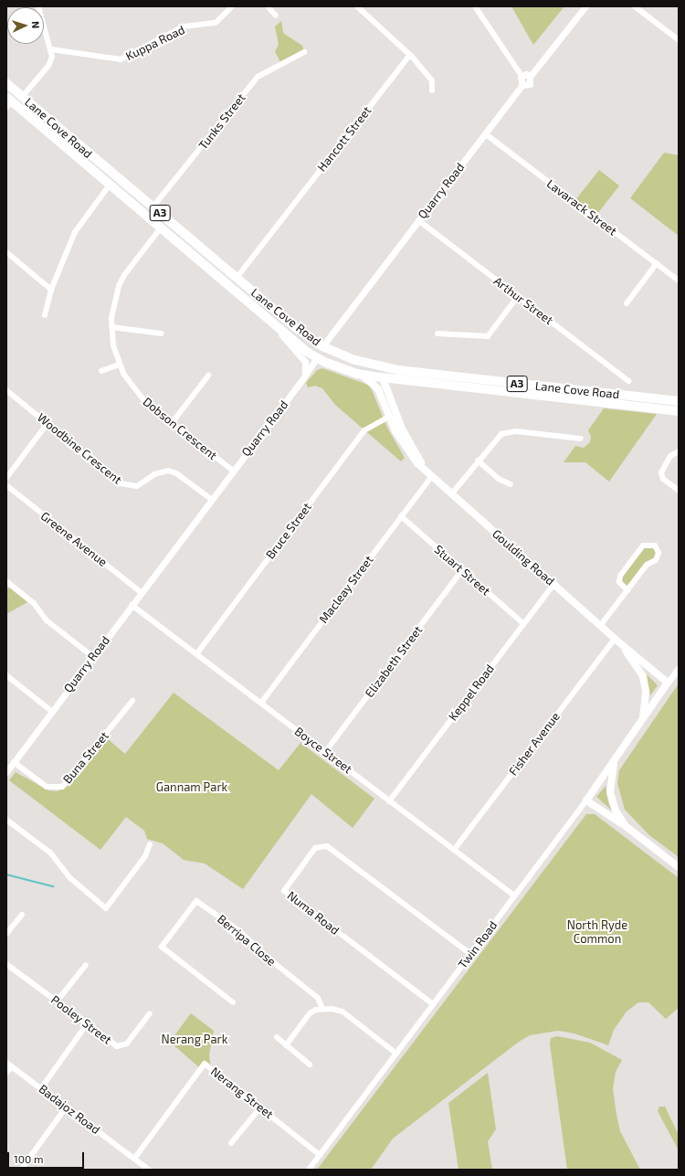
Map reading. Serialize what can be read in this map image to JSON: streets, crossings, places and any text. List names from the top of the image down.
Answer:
{
  "streets": {
    "highway": ["Lane Cove Road", "Quarry Road", "A3"],
    "main road": ["Goulding Road", "Twin Road"],
    "street": [
      "Kuppa Road",
      "Tunks Street",
      "Hancott Street",
      "Lavarack Street",
      "Arthur Street",
      "Dobson Crescent",
      "Woodbine Crescent",
      "Bruce Street",
      "Greene Avenue",
      "Stuart Street",
      "Macleay Street",
      "Elizabeth Street",
      "Keppel Road",
      "Fisher Avenue",
      "Boyce Street",
      "Buna Street",
      "Numa Road",
      "Berripa Close",
      "Pooley Street",
      "Nerang Street",
      "Badajoz Road"
    ]
  },
  "crossings": [
    ["Tunks Street", "Lane Cove Road"],
    ["Lane Cove Road", "Hancott Street"],
    ["Lane Cove Road", "Quarry Road"],
    ["Lane Cove Road", "Dobson Crescent"],
    ["Lane Cove Road", "Goulding Road"],
    ["Quarry Road", "Lavarack Street"],
    ["Quarry Road", "Arthur Street"],
    ["Quarry Road", "Dobson Crescent"],
    ["Quarry Road", "Woodbine Crescent"],
    ["Quarry Road", "Greene Avenue"],
    ["Quarry Road", "Boyce Street"],
    ["Quarry Road", "Buna Street"],
    ["Bruce Street", "Goulding Road"],
    ["Bruce Street", "Boyce Street"],
    ["Goulding Road", "Macleay Street"],
    ["Goulding Road", "Keppel Road"],
    ["Goulding Road", "Fisher Avenue"],
    ["Goulding Road", "Twin Road"],
    ["Stuart Street", "Macleay Street"],
    ["Stuart Street", "Elizabeth Street"],
    ["Stuart Street", "Keppel Road"],
    ["Macleay Street", "Boyce Street"],
    ["Elizabeth Street", "Boyce Street"],
    ["Keppel Road", "Boyce Street"],
    ["Fisher Avenue", "Boyce Street"],
    ["Boyce Street", "Twin Road"],
    ["Numa Road", "Twin Road"],
    ["Twin Road", "Nerang Street"],
    ["Nerang Street", "Badajoz Road"]
  ],
  "parks": ["Gannam Park", "North Ryde Common", "Nerang Park"],
  "scale_bar": "100 m",
  "north": "right"
}
